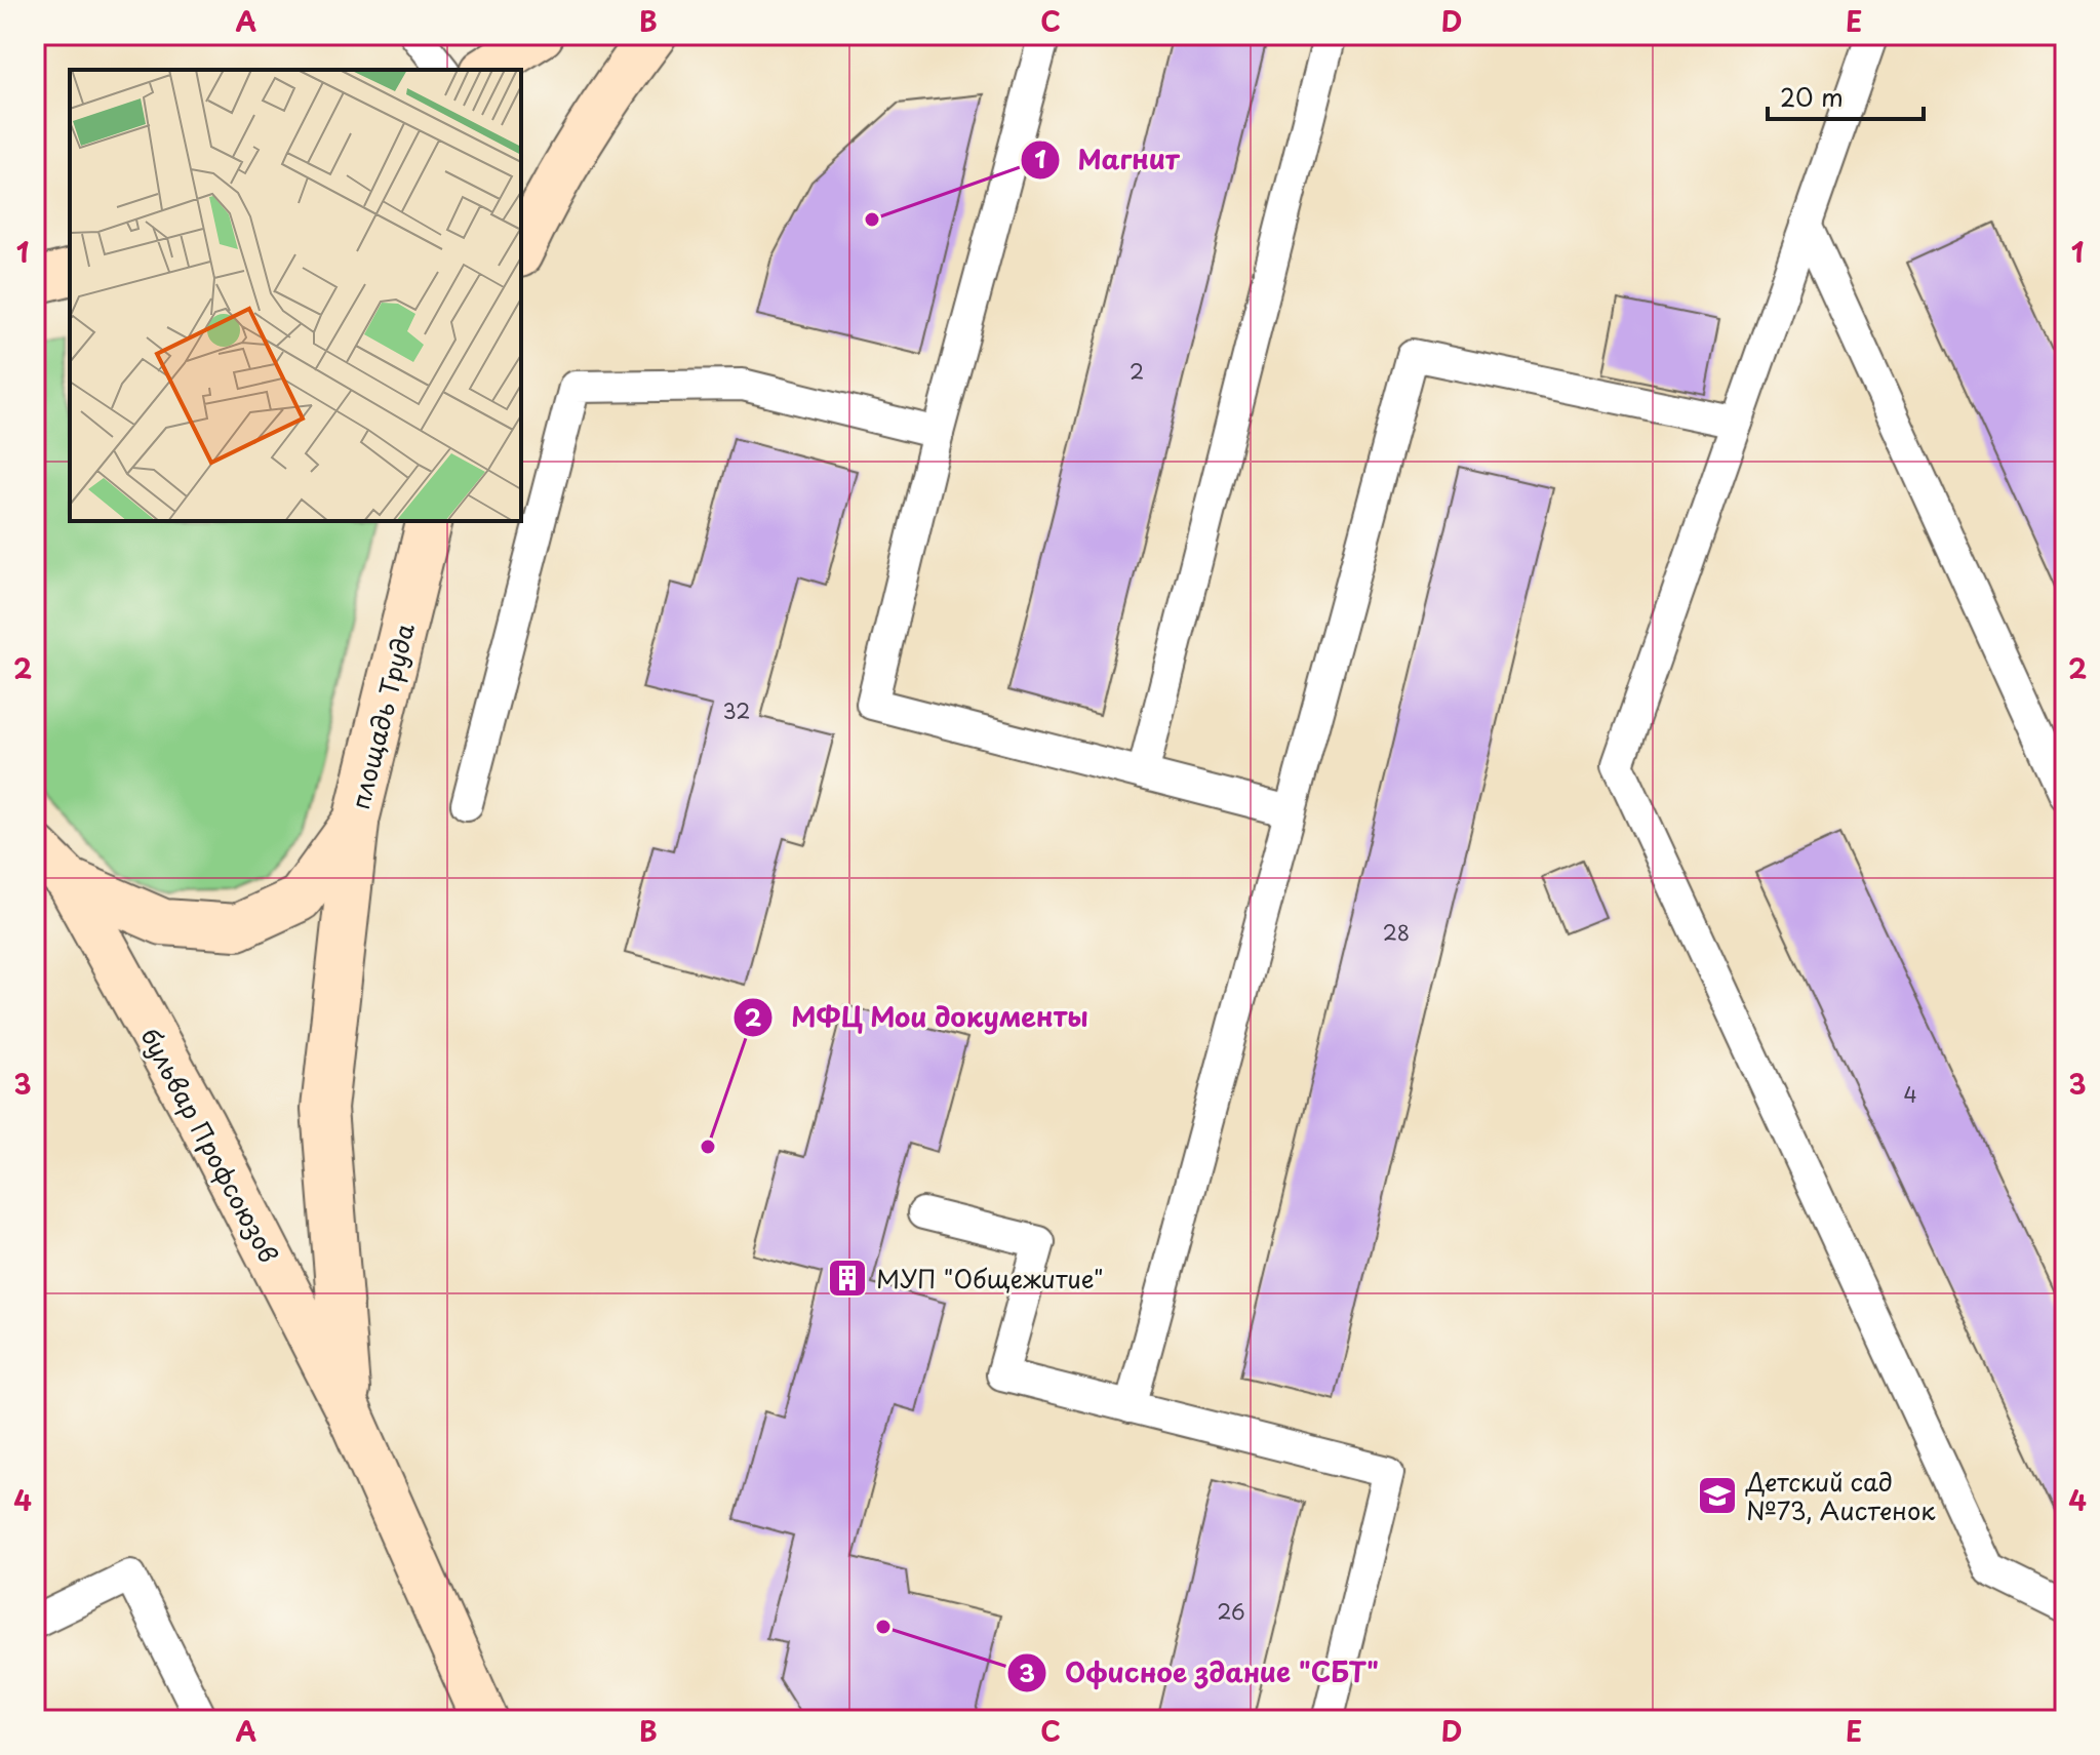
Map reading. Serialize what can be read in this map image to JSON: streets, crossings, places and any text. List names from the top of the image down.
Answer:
{
  "streets": {
    "street": ["площадь Труда", "бульвар Профсоюзов"]
  },
  "crossings": [
    ["площадь Труда", "бульвар Профсоюзов"]
  ],
  "places": {
    "other": ["Магнит", "МФЦ Мои документы", "Офисное здание \"СБТ\""],
    "building": ["МУП \"Общежитие\""],
    "school or university": ["Детский сад №73, Аистенок"]
  },
  "house_numbers": [
    "2",
    "32",
    "28",
    "4",
    "26"
  ],
  "scale_bar": "20 m",
  "grid": {
    "columns": [
      "A",
      "B",
      "C",
      "D",
      "E"
    ],
    "rows": [
      "1",
      "2",
      "3",
      "4"
    ]
  }
}
